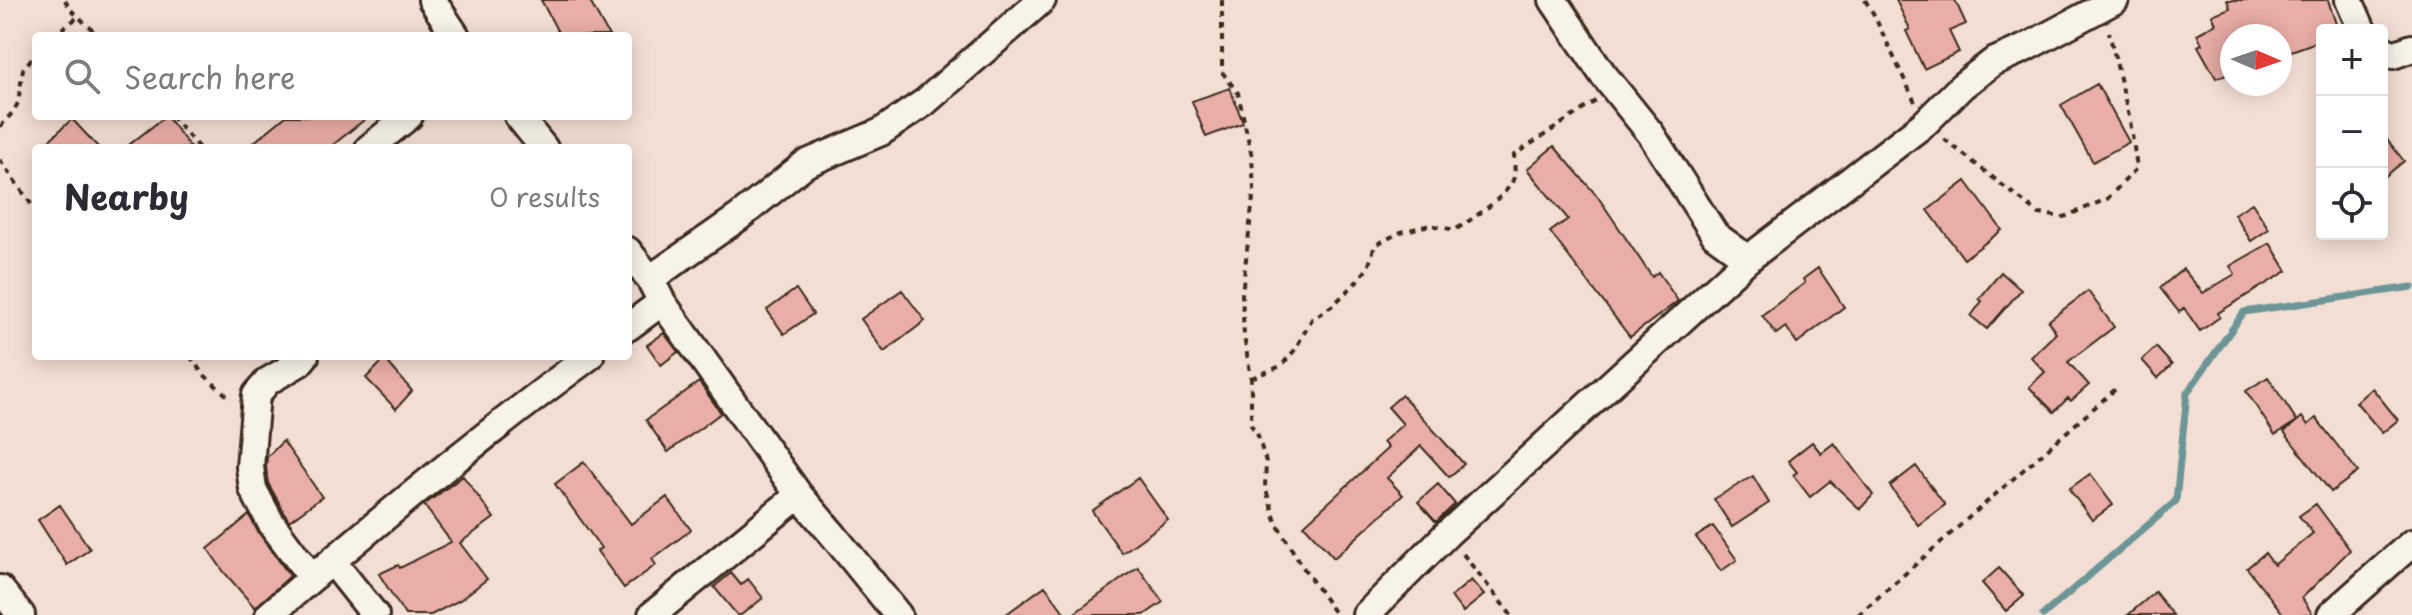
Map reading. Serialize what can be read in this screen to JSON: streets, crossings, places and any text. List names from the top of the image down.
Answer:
{
  "north": "right",
  "page": {
    "map_buttons": ["+", "−"],
    "search": "Search here",
    "heading": ["Nearby", "0 results"]
  }
}
